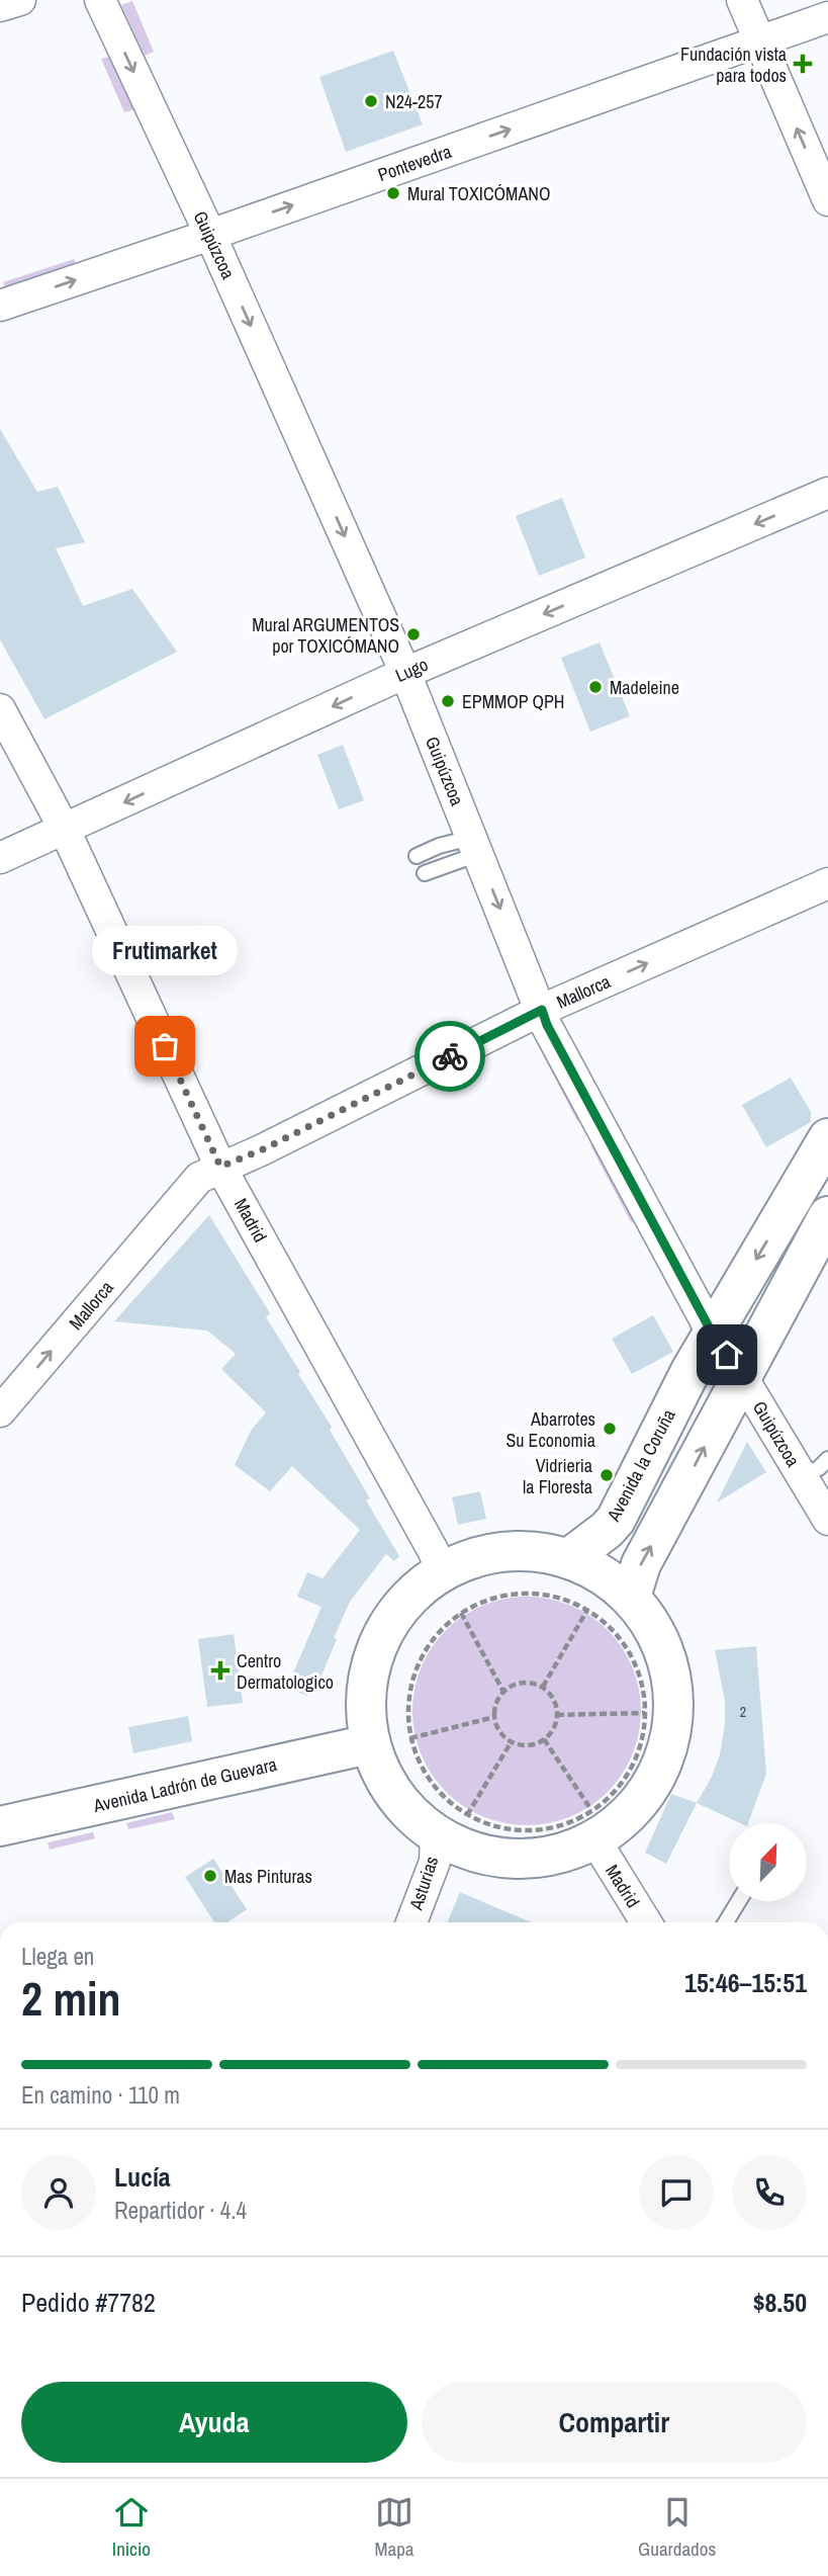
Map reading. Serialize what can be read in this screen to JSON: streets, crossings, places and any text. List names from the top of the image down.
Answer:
{
  "streets": {
    "main road": ["Avenida la Coruña", "Avenida Ladrón de Guevara"],
    "street": [
      "Pontevedra",
      "Guipúzcoa",
      "Lugo",
      "Mallorca",
      "Madrid",
      "Asturias"
    ]
  },
  "crossings": [
    ["Pontevedra", "Guipúzcoa"],
    ["Guipúzcoa", "Lugo"],
    ["Guipúzcoa", "Mallorca"],
    ["Guipúzcoa", "Avenida la Coruña"],
    ["Lugo", "Madrid"],
    ["Mallorca", "Madrid"]
  ],
  "one_way": [
    "Pontevedra",
    "Guipúzcoa",
    "Lugo",
    "Mallorca"
  ],
  "places": {
    "health": ["Fundación vista para todos", "Centro Dermatologico"],
    "other": [
      "N24-257",
      "Mural TOXICÓMANO",
      "Mural ARGUMENTOS por TOXICÓMANO",
      "Madeleine",
      "EPMMOP QPH",
      "Frutimarket",
      "Abarrotes Su Economia",
      "Vidrieria la Floresta",
      "Mas Pinturas"
    ]
  },
  "house_numbers": ["2"],
  "north": "top right",
  "page": {
    "bubble": "Frutimarket",
    "heading": ["2 min", "Llega en", "15:46–15:51"],
    "panel": [
      "Lucía",
      "Repartidor · 4.4",
      "Pedido #7782",
      "$8.50"
    ],
    "bar": "En camino · 110 m",
    "buttons": ["Ayuda", "Compartir"],
    "tabs": ["Inicio", "Mapa", "Guardados"]
  }
}
